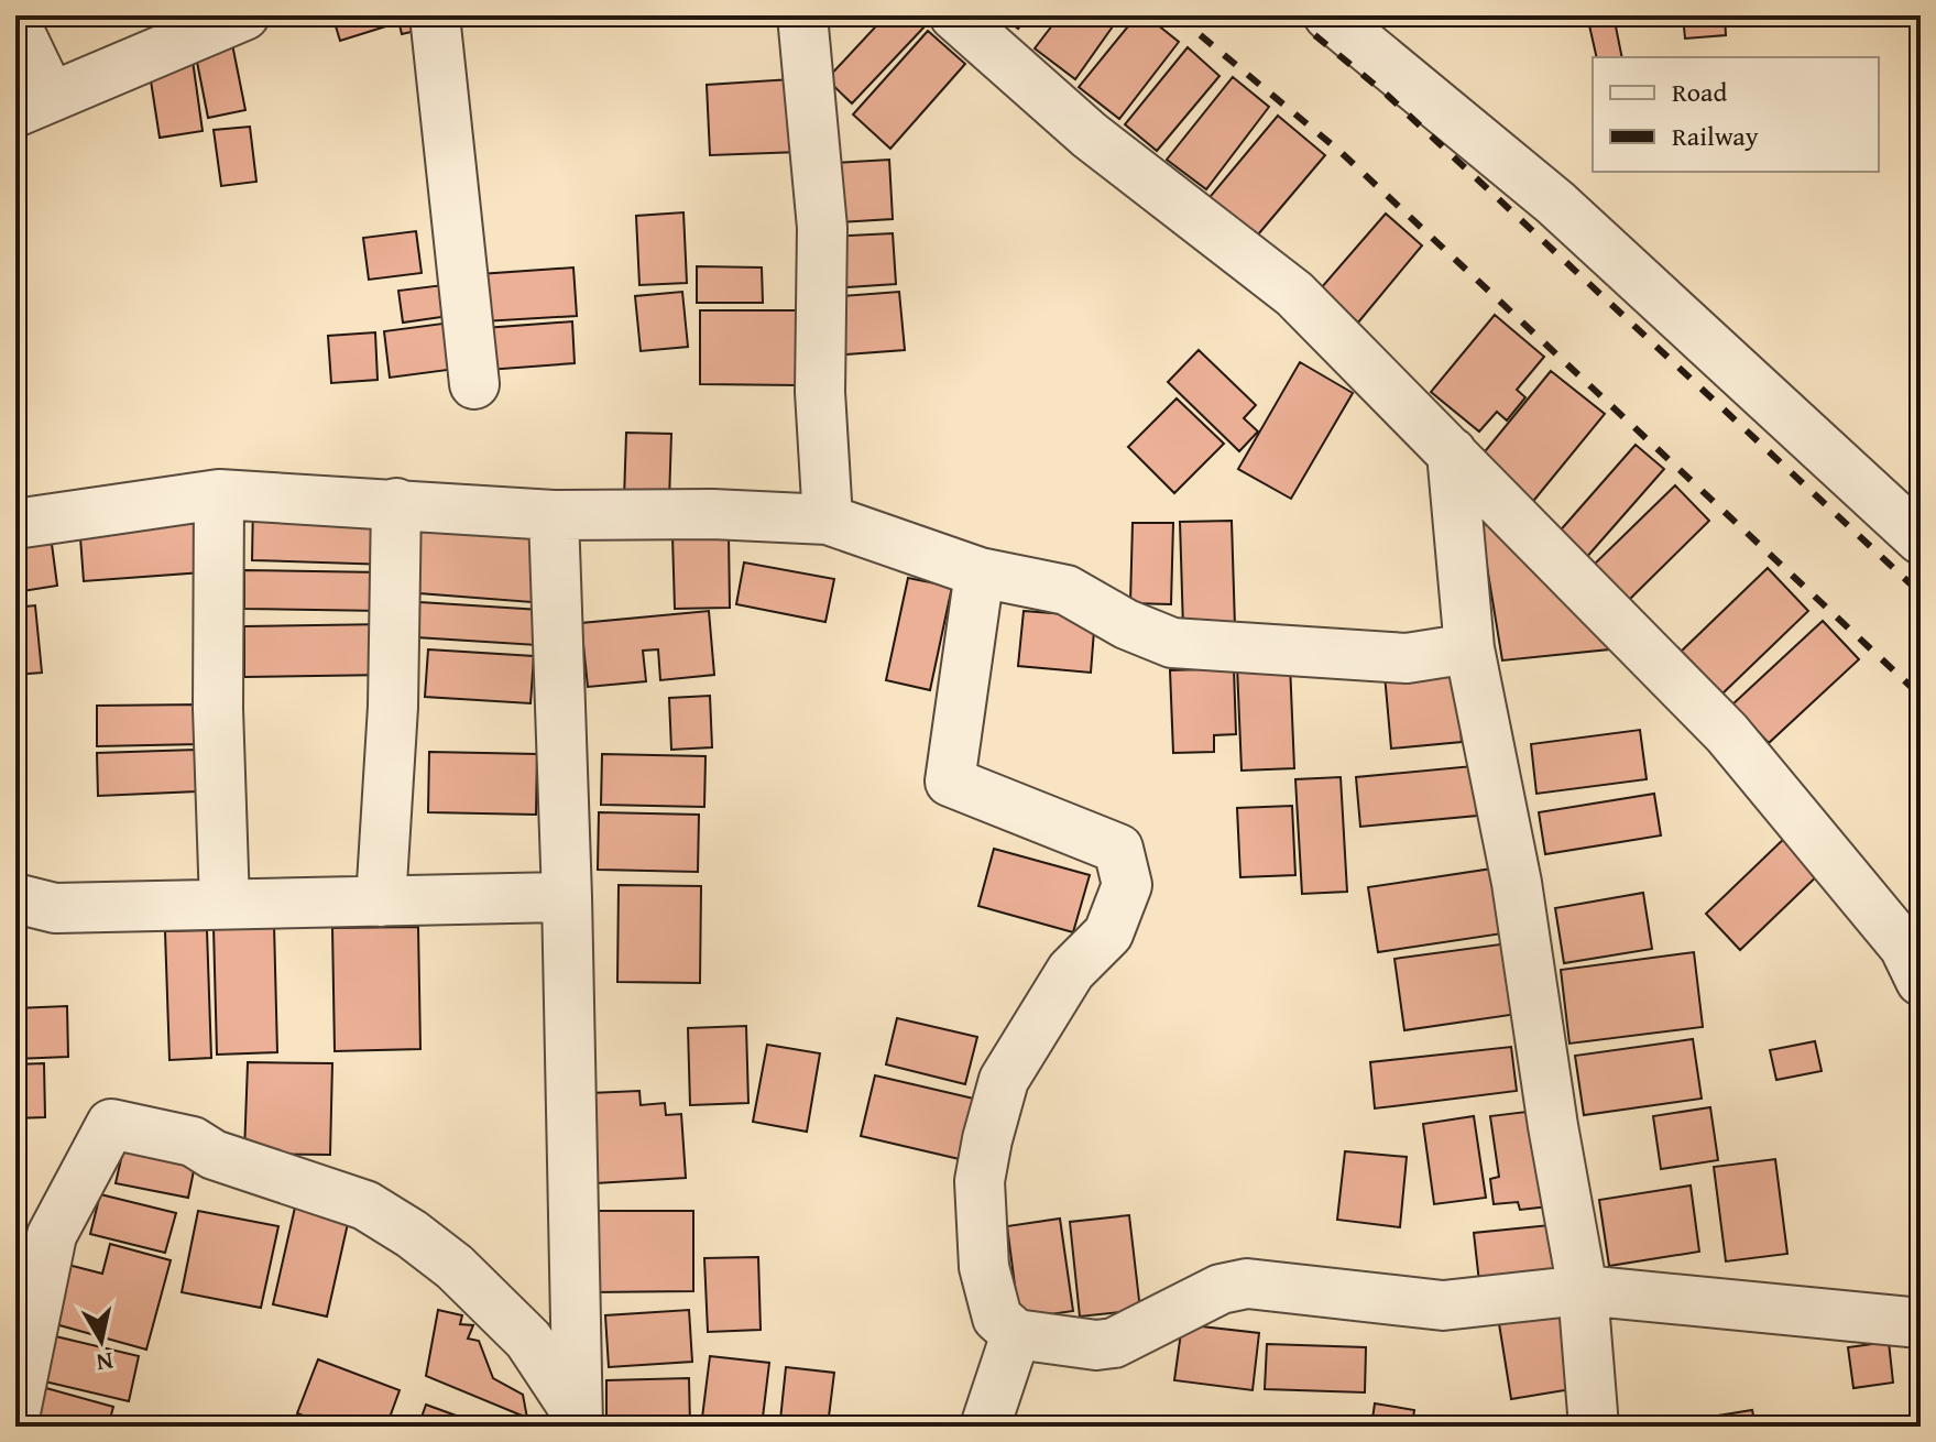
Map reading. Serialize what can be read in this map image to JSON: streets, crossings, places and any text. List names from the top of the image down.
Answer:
{
  "legend": ["Road", "Railway"],
  "north": "bottom"
}
